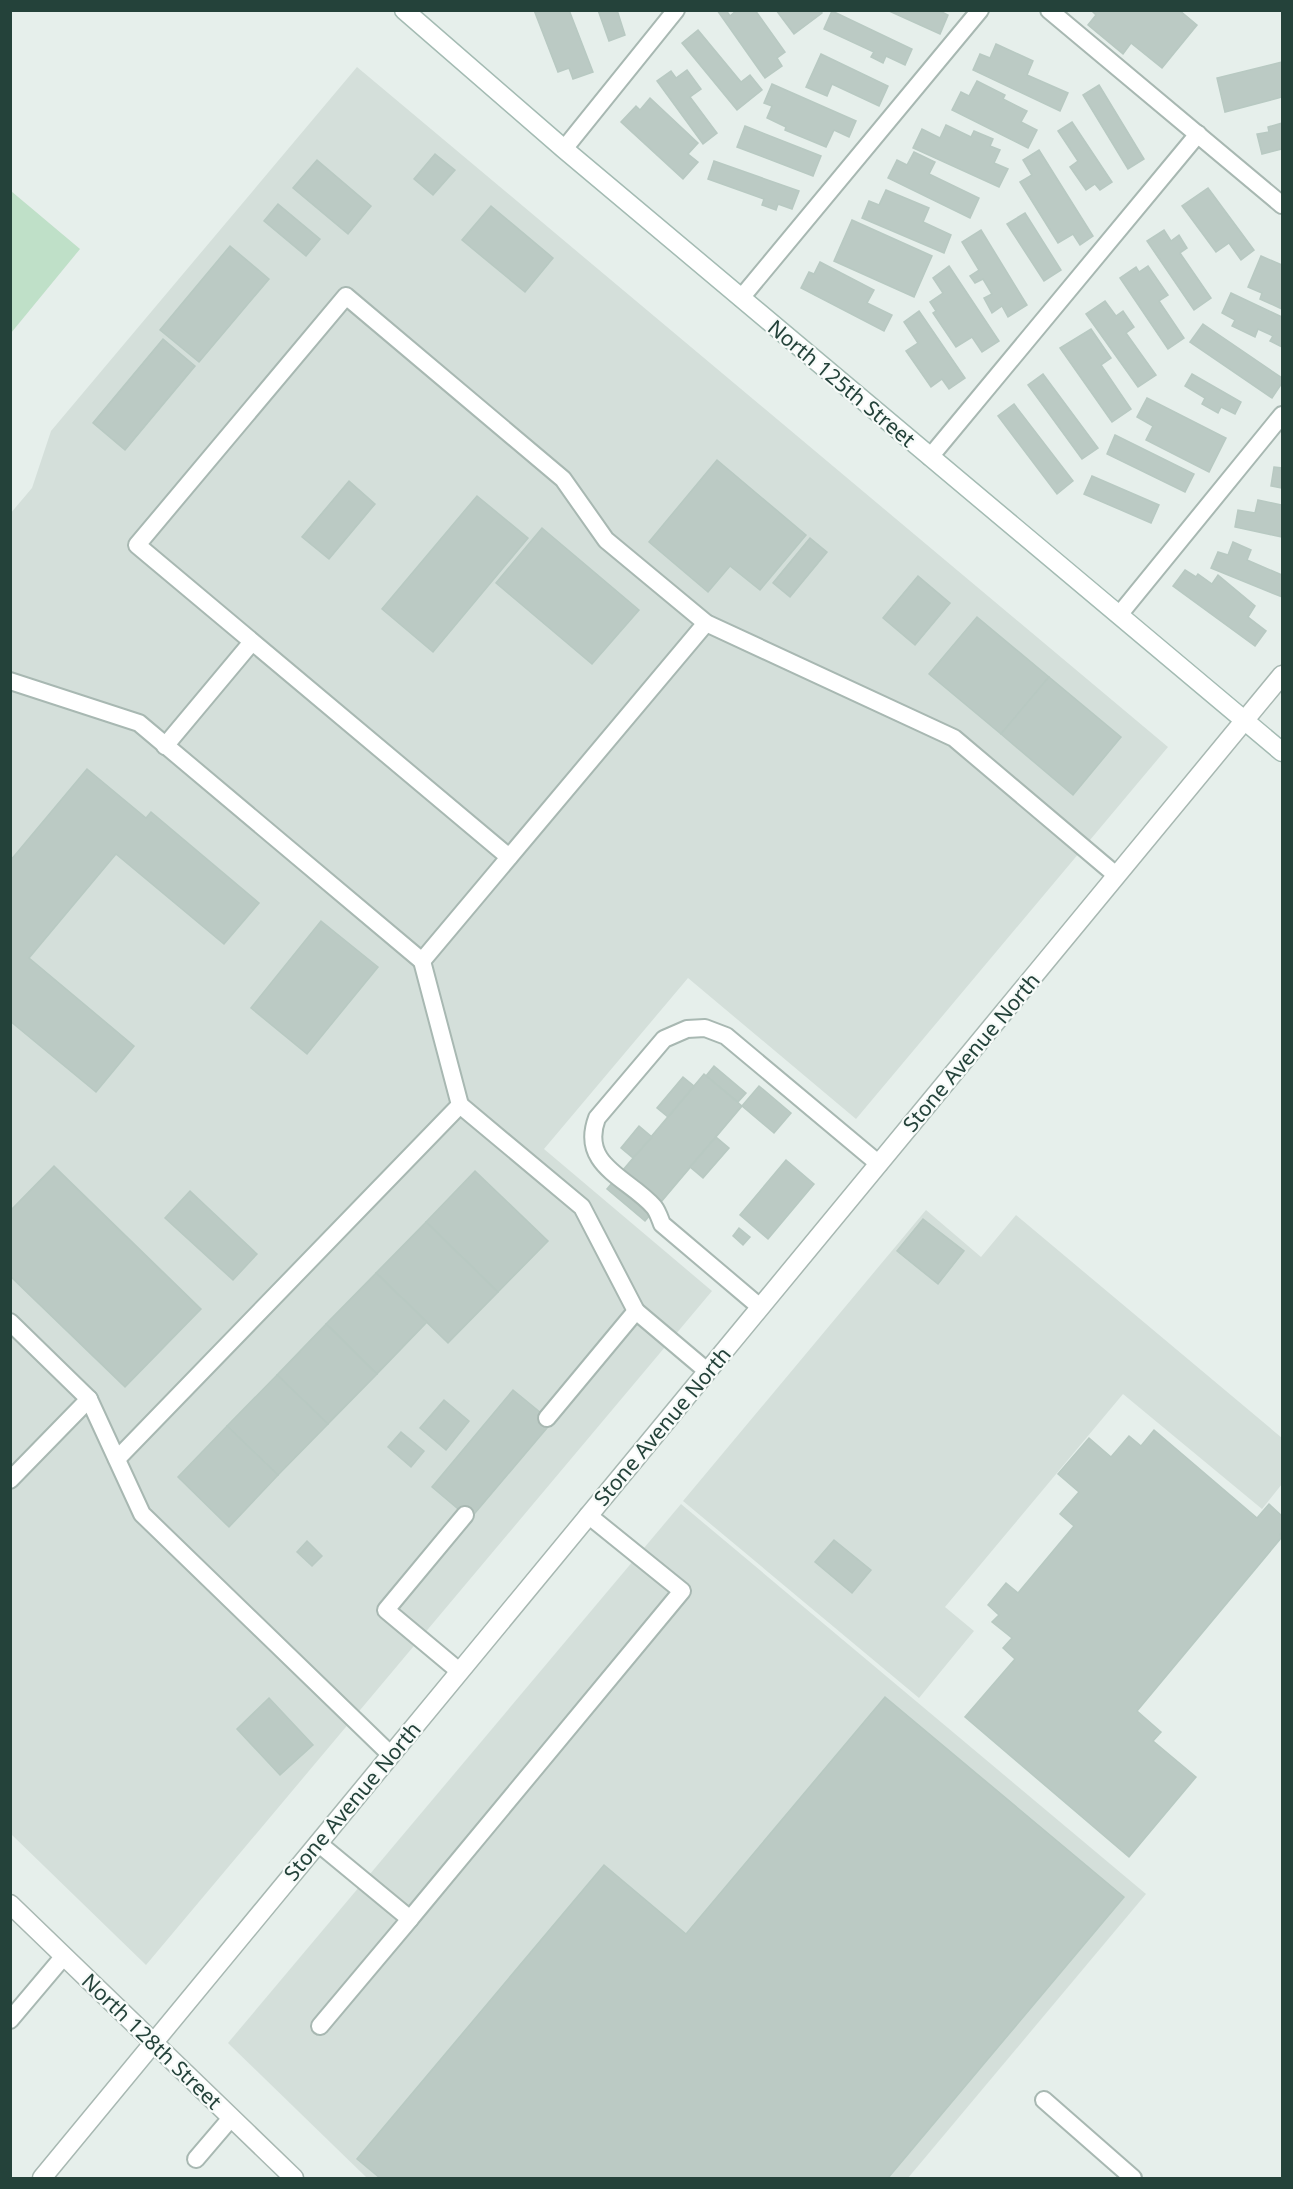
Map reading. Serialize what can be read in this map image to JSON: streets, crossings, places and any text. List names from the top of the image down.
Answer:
{
  "streets": {
    "street": ["North 125th Street", "Stone Avenue North", "North 128th Street"]
  },
  "crossings": [
    ["North 125th Street", "Stone Avenue North"],
    ["Stone Avenue North", "North 128th Street"]
  ]
}
